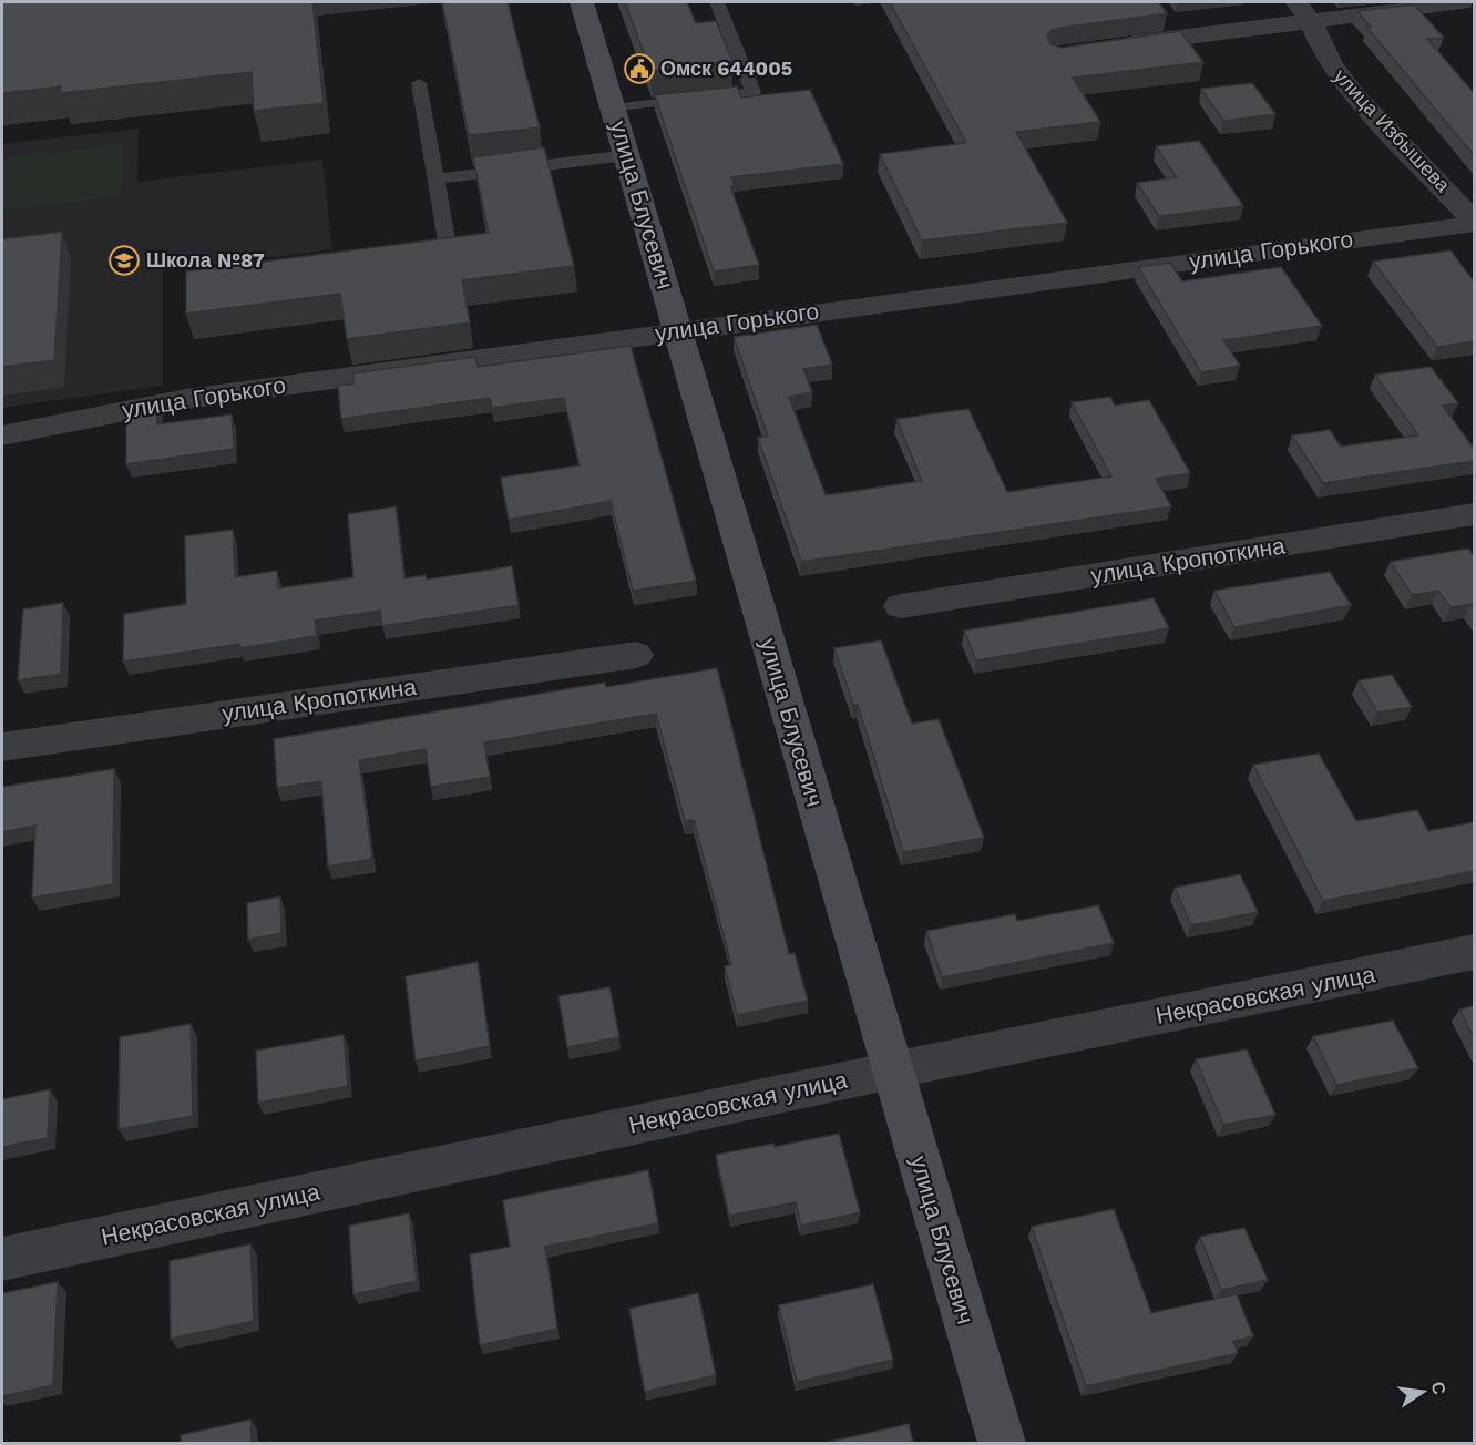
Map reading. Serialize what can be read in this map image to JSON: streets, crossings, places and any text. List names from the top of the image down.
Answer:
{
  "streets": {
    "main road": ["улица Блусевич"],
    "street": [
      "улица Избышева",
      "улица Горького",
      "улица Кропоткина",
      "Некрасовская улица"
    ]
  },
  "crossings": [
    ["улица Избышева", "улица Горького"],
    ["улица Блусевич", "улица Горького"],
    ["улица Блусевич", "Некрасовская улица"]
  ],
  "places": {
    "public building": ["Омск 644005"],
    "school or university": ["Школа №87"]
  },
  "north": "right"
}
